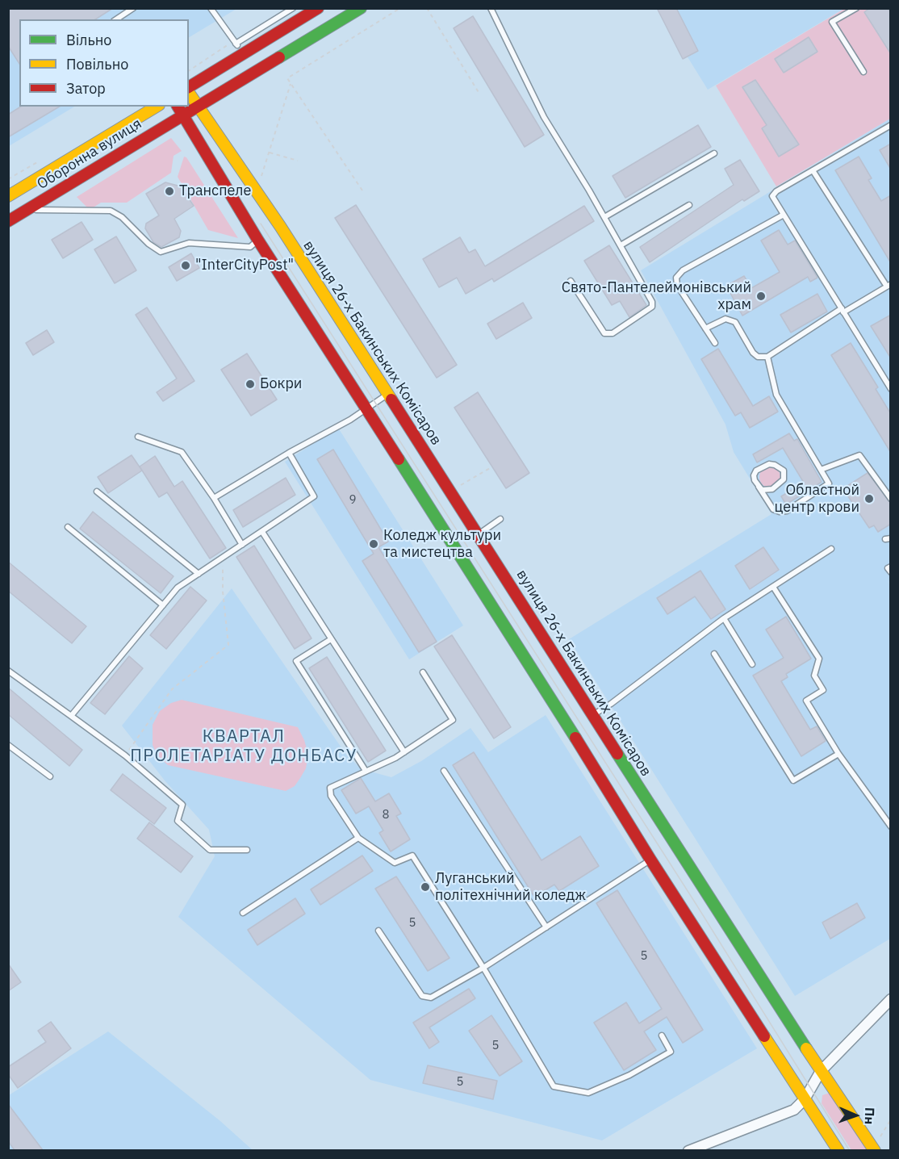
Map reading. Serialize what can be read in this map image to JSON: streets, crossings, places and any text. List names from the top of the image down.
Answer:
{
  "streets": {
    "street": ["Оборонна вулиця", "вулиця 26-х Бакинських Комісаров"]
  },
  "crossings": [
    ["Оборонна вулиця", "вулиця 26-х Бакинських Комісаров"]
  ],
  "districts": ["КВАРТАЛ ПРОЛЕТАРІАТУ ДОНБАСУ"],
  "places": [
    "Транспеле",
    "\"InterCityPost\"",
    "Свято-Пантелеймонівський храм",
    "Бокри",
    "Областной центр крови",
    "Коледж культури та мистецтва",
    "Луганський політехнічний коледж"
  ],
  "house_numbers": [
    "9",
    "8",
    "5",
    "5",
    "5",
    "5"
  ],
  "legend": ["Вільно", "Повільно", "Затор"],
  "north": "right"
}
